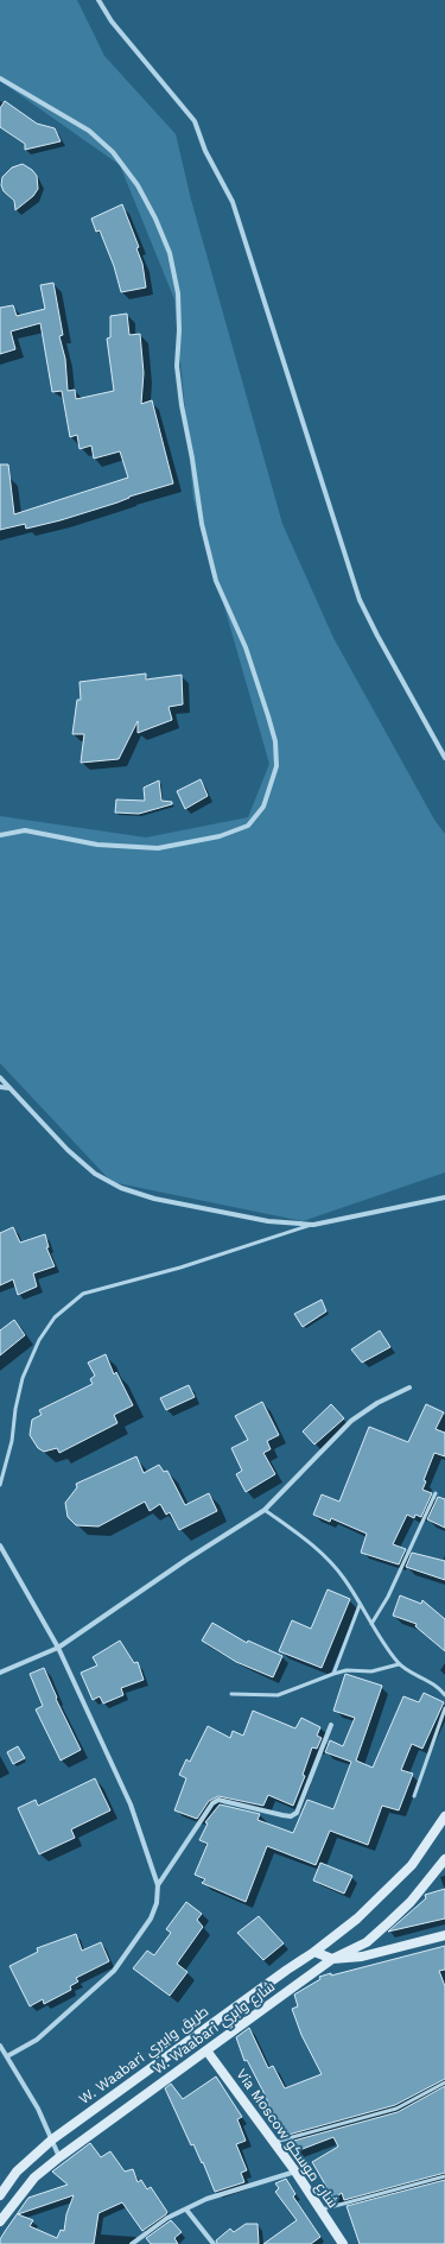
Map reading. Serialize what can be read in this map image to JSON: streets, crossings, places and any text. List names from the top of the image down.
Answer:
{
  "streets": {
    "main road": ["W. Waabari شارع وابري", "W. Waabari طريق وابيري", "Via Moscow شارع موسكو"]
  },
  "crossings": [
    ["W. Waabari شارع وابري", "Via Moscow شارع موسكو"]
  ]
}
